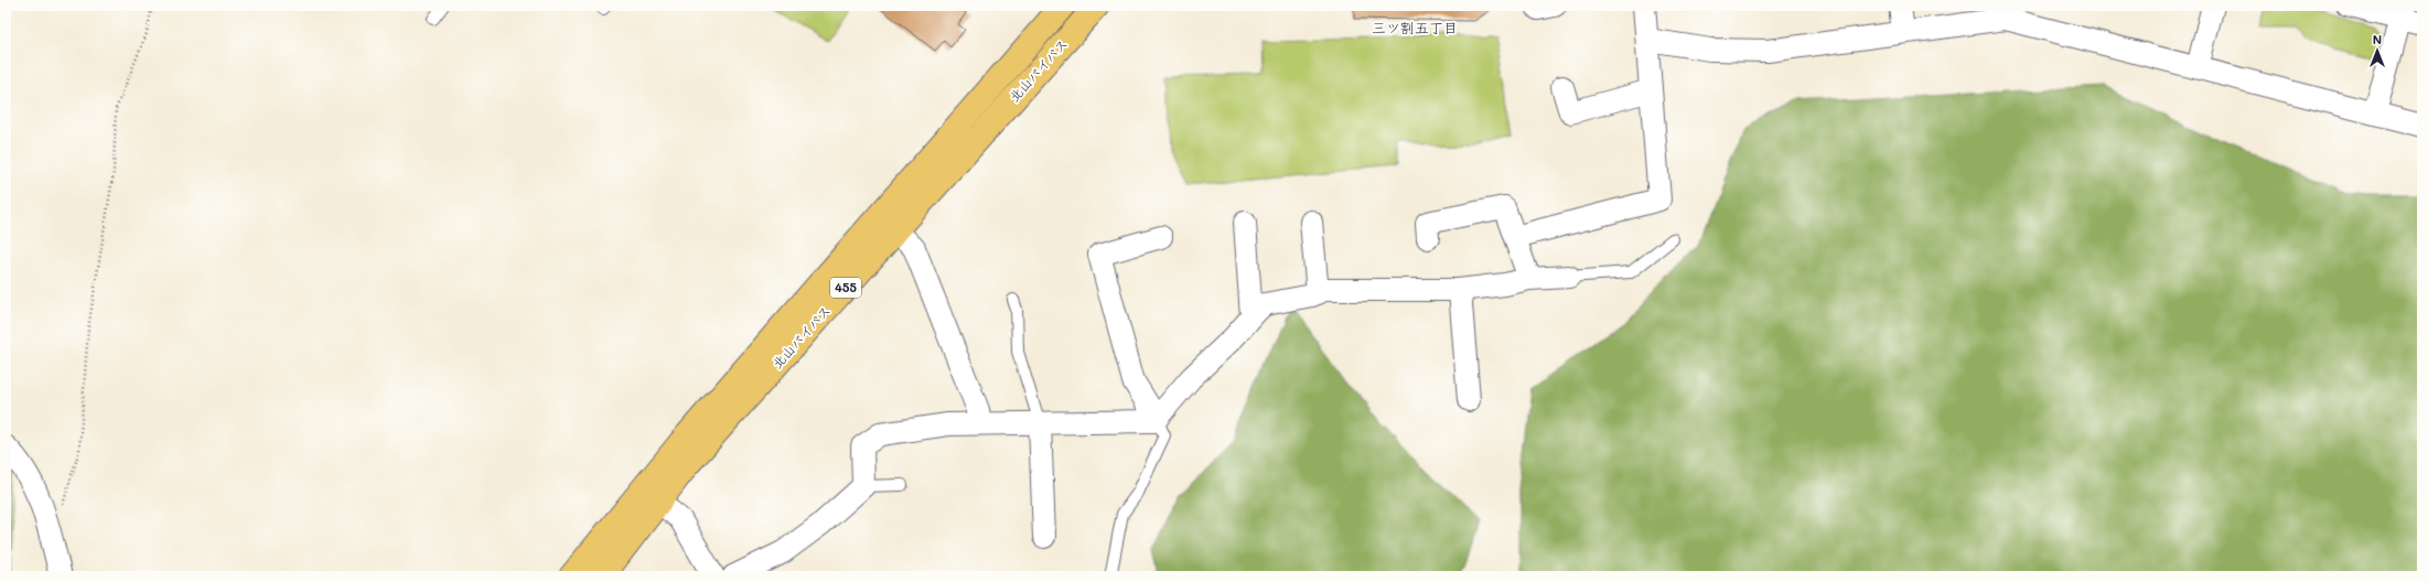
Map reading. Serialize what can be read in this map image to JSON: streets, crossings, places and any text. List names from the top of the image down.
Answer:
{
  "streets": {
    "highway": ["北山バイパス", "455"]
  },
  "districts": ["三ツ割五丁目"],
  "north": "top"
}
